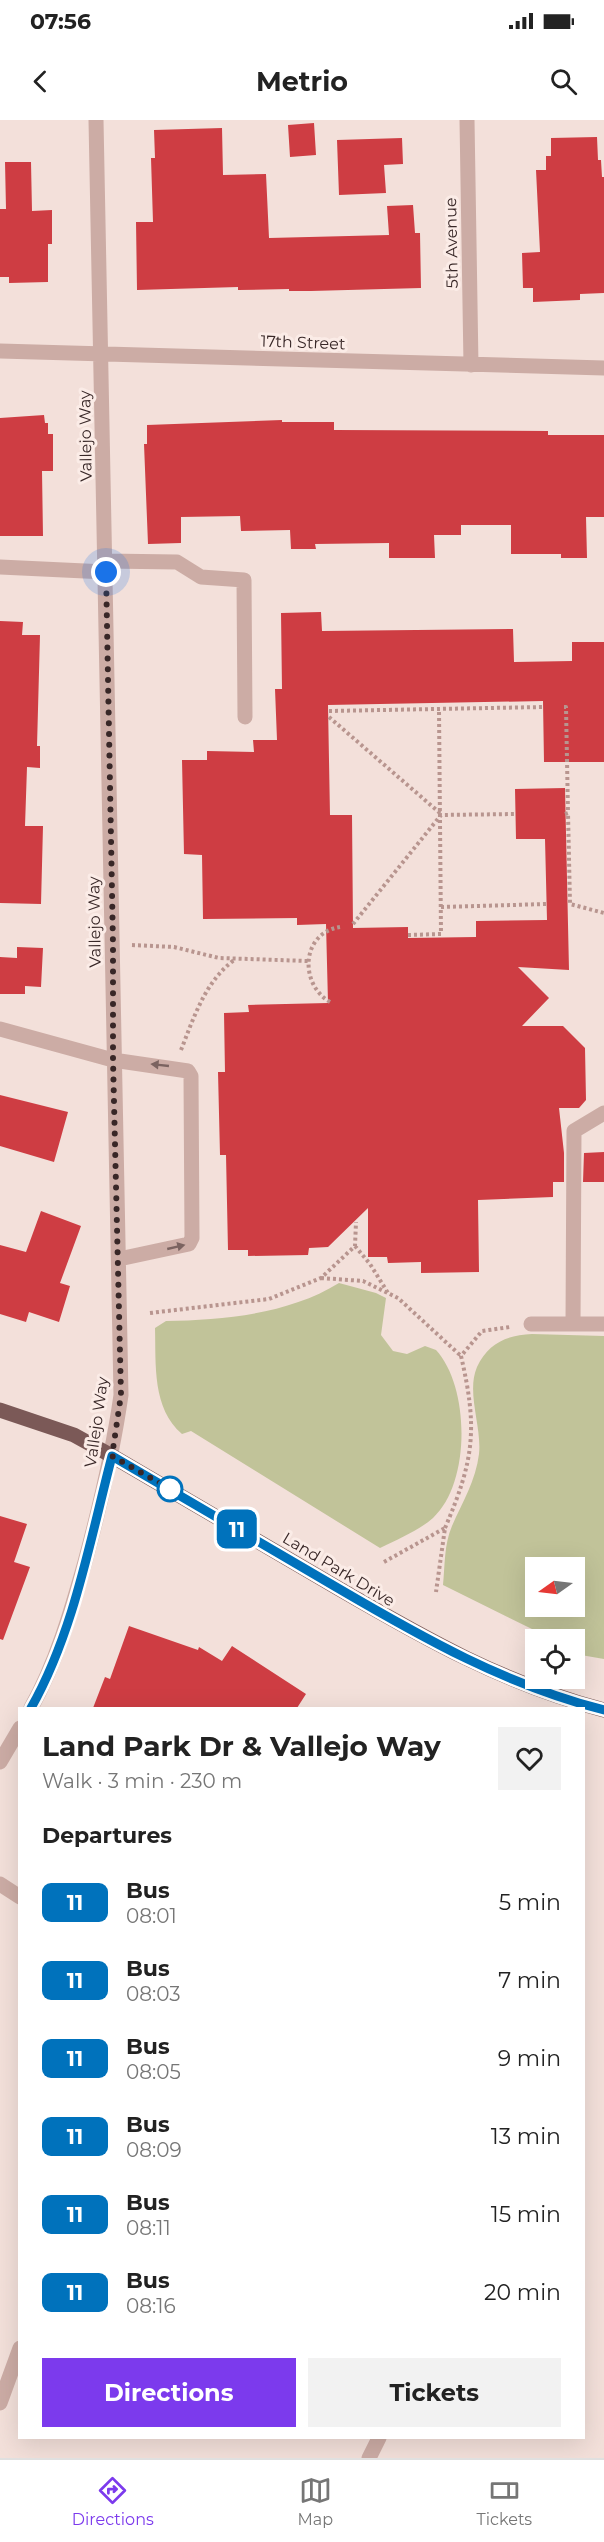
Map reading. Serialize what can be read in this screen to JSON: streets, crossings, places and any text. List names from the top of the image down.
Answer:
{
  "streets": {
    "main road": ["Land Park Drive"],
    "street": ["5th Avenue", "17th Street", "Vallejo Way"]
  },
  "crossings": [
    ["5th Avenue", "17th Street"],
    ["17th Street", "Vallejo Way"],
    ["Vallejo Way", "Land Park Drive"]
  ],
  "lines": ["bus line 11"],
  "north": "left",
  "page": {
    "status": "07:56",
    "header": "Metrio",
    "on_map": "11",
    "heading": [
      ["Land Park Dr & Vallejo Way", "Walk · 3 min · 230 m"],
      "Departures"
    ],
    "list": [
      {
        "mark": "11",
        "name": "Bus",
        "note": "08:01",
        "value": "5 min"
      },
      {
        "mark": "11",
        "name": "Bus",
        "note": "08:03",
        "value": "7 min"
      },
      {
        "mark": "11",
        "name": "Bus",
        "note": "08:05",
        "value": "9 min"
      },
      {
        "mark": "11",
        "name": "Bus",
        "note": "08:09",
        "value": "13 min"
      },
      {
        "mark": "11",
        "name": "Bus",
        "note": "08:11",
        "value": "15 min"
      },
      {
        "mark": "11",
        "name": "Bus",
        "note": "08:16",
        "value": "20 min"
      }
    ],
    "buttons": ["Directions", "Tickets"],
    "tabs": ["Directions", "Map", "Tickets"]
  }
}
